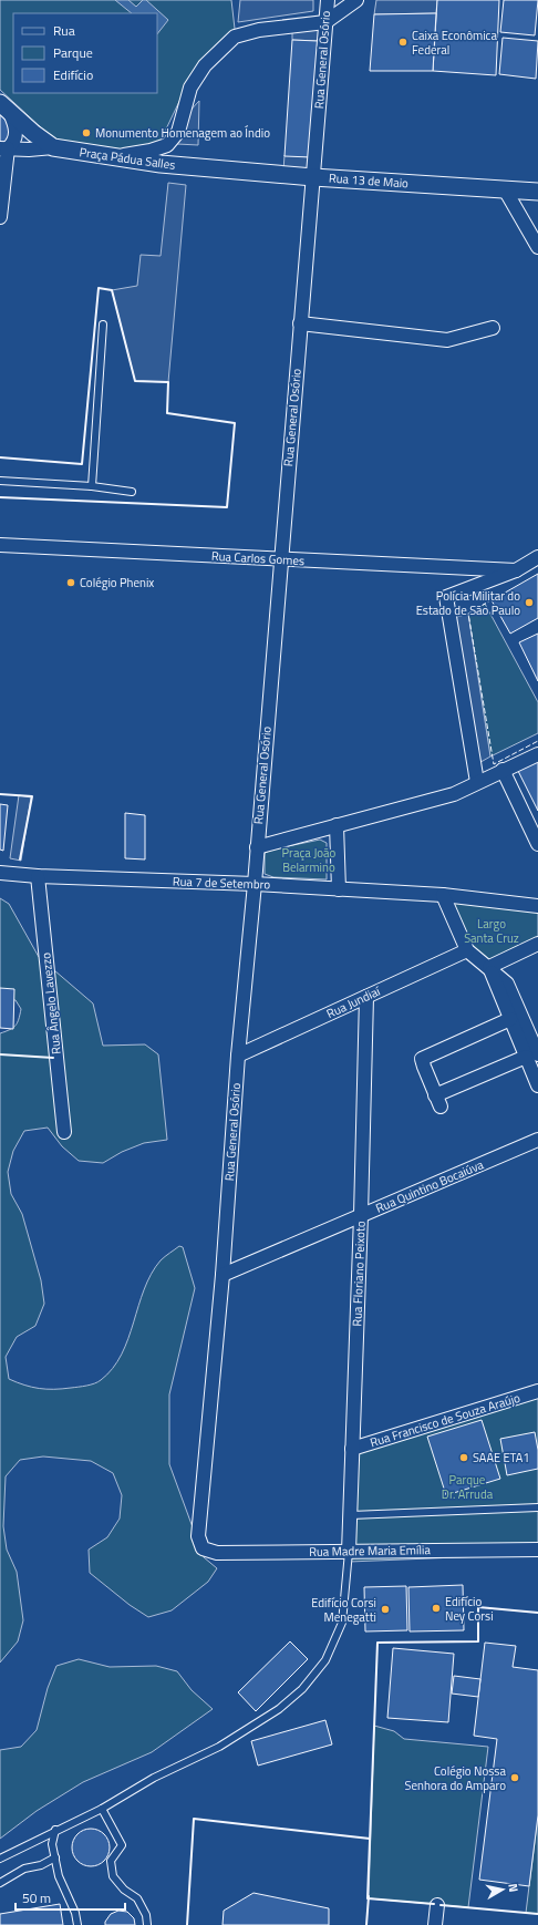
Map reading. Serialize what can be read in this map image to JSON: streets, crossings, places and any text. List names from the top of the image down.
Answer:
{
  "streets": {
    "street": [
      "Rua General Osório",
      "Praça Pádua Salles",
      "Rua 13 de Maio",
      "Rua Carlos Gomes",
      "Rua 7 de Setembro",
      "Rua Jundiaí",
      "Rua Ângelo Lavezzo",
      "Rua Quintino Bocaiúva",
      "Rua Floriano Peixoto",
      "Rua Francisco de Souza Araújo",
      "Rua Madre Maria Emília"
    ]
  },
  "crossings": [
    ["Rua General Osório", "Rua 13 de Maio"],
    ["Rua General Osório", "Rua Carlos Gomes"],
    ["Rua General Osório", "Rua 7 de Setembro"],
    ["Rua General Osório", "Rua Jundiaí"],
    ["Rua General Osório", "Rua Quintino Bocaiúva"],
    ["Rua General Osório", "Rua Madre Maria Emília"],
    ["Praça Pádua Salles", "Rua 13 de Maio"],
    ["Rua 7 de Setembro", "Rua Ângelo Lavezzo"],
    ["Rua Jundiaí", "Rua Floriano Peixoto"],
    ["Rua Quintino Bocaiúva", "Rua Floriano Peixoto"],
    ["Rua Floriano Peixoto", "Rua Francisco de Souza Araújo"],
    ["Rua Floriano Peixoto", "Rua Madre Maria Emília"]
  ],
  "parks": ["Praça João Belarmino", "Largo Santa Cruz", "Parque Dr. Arruda"],
  "places": [
    "Caixa Econômica Federal",
    "Monumento Homenagem ao Índio",
    "Colégio Phenix",
    "Polícia Militar do Estado de São Paulo",
    "SAAE ETA1",
    "Edifício Ney Corsi",
    "Edifício Corsi Menegatti",
    "Colégio Nossa Senhora do Amparo"
  ],
  "legend": ["Rua", "Parque", "Edifício"],
  "scale_bar": "50 m",
  "north": "right"
}
